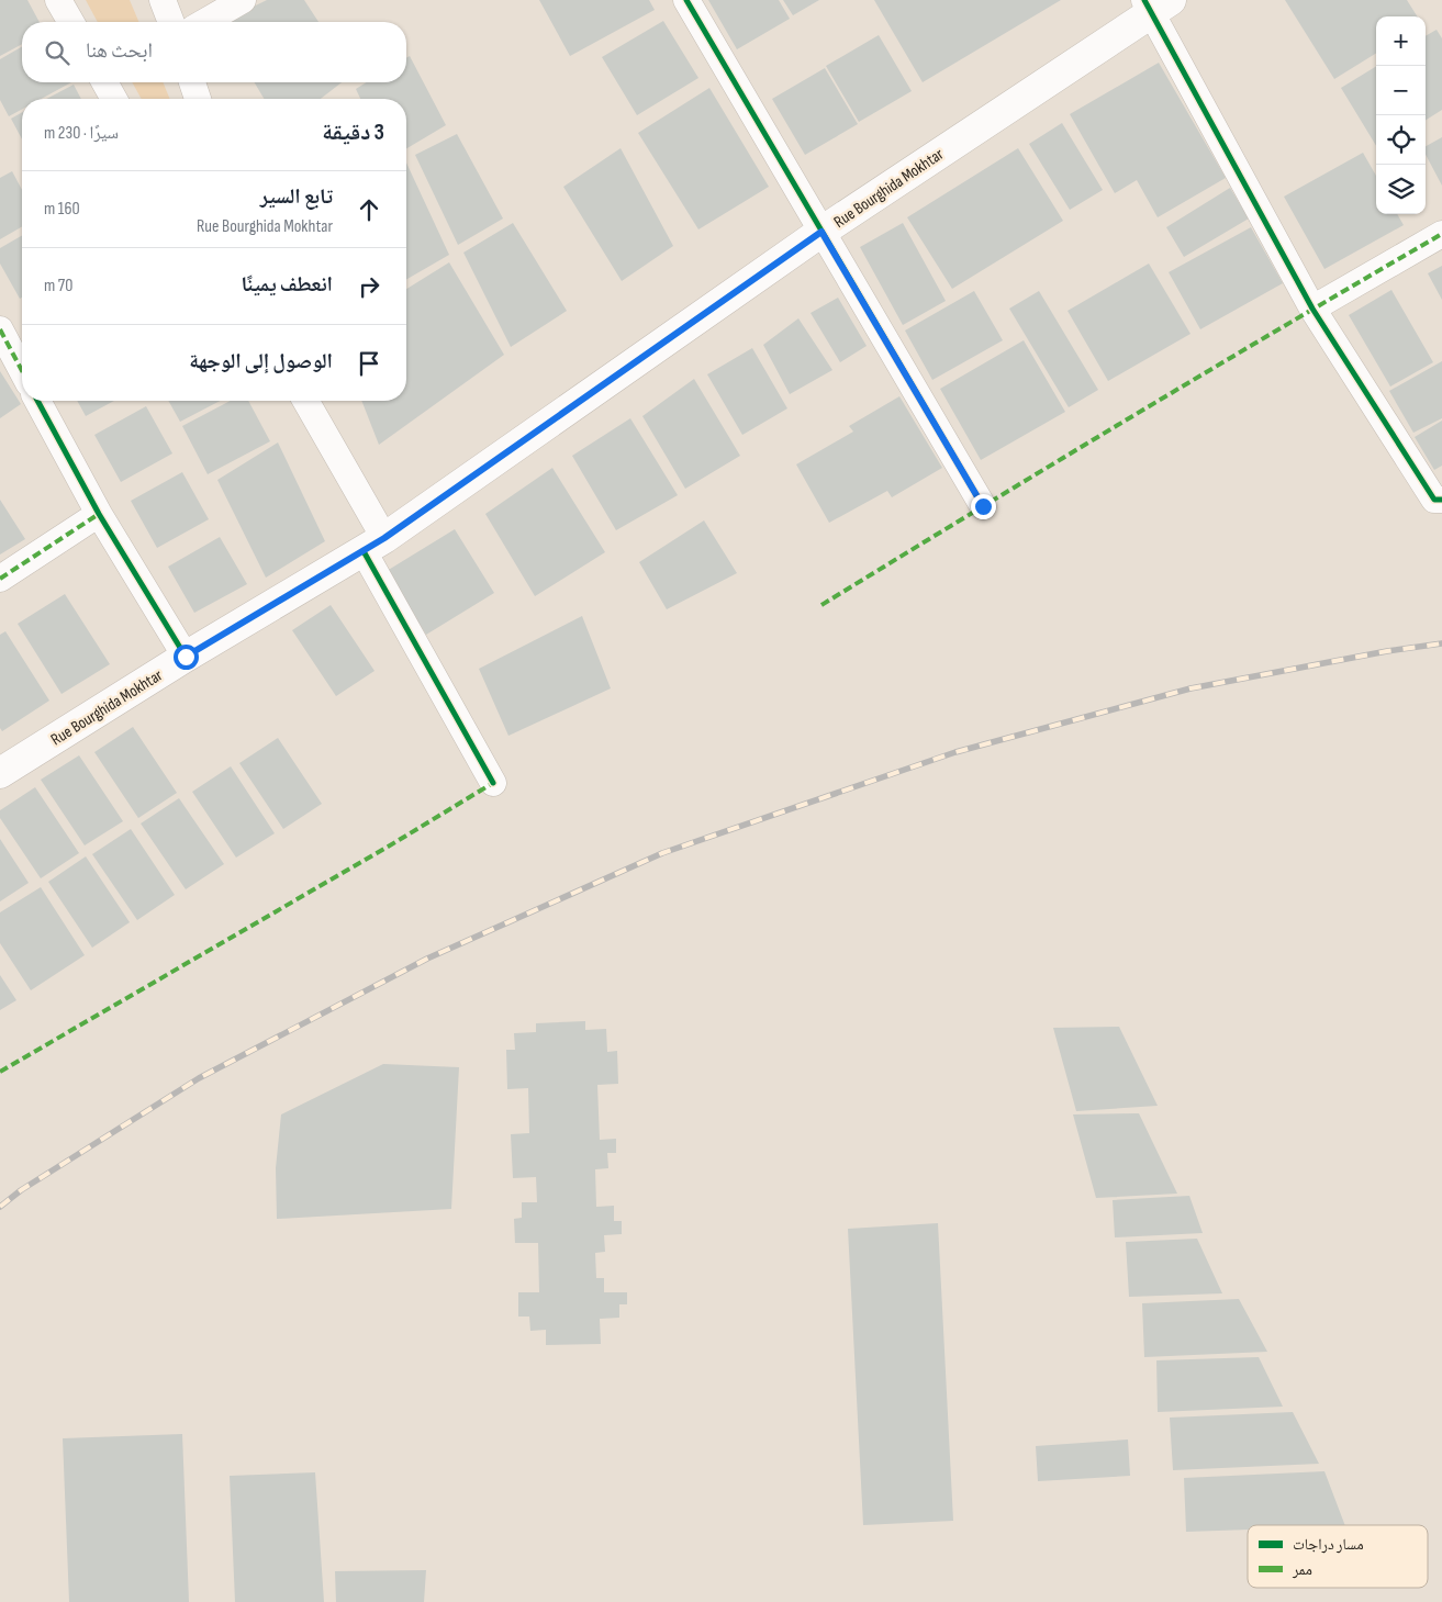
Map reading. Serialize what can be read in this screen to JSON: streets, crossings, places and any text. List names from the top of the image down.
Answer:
{
  "streets": {
    "main road": ["Rue Bourghida Mokhtar"]
  },
  "legend": ["مسار دراجات", "ممر"],
  "page": {
    "map_buttons": ["+", "−"],
    "search": "ابحث هنا",
    "heading": ["3 دقيقة", "سيرًا · 230 m"],
    "list": [
      ["تابع السير", "Rue Bourghida Mokhtar", "160 m"],
      ["انعطف يمينًا", "70 m"],
      "الوصول إلى الوجهة"
    ]
  }
}
